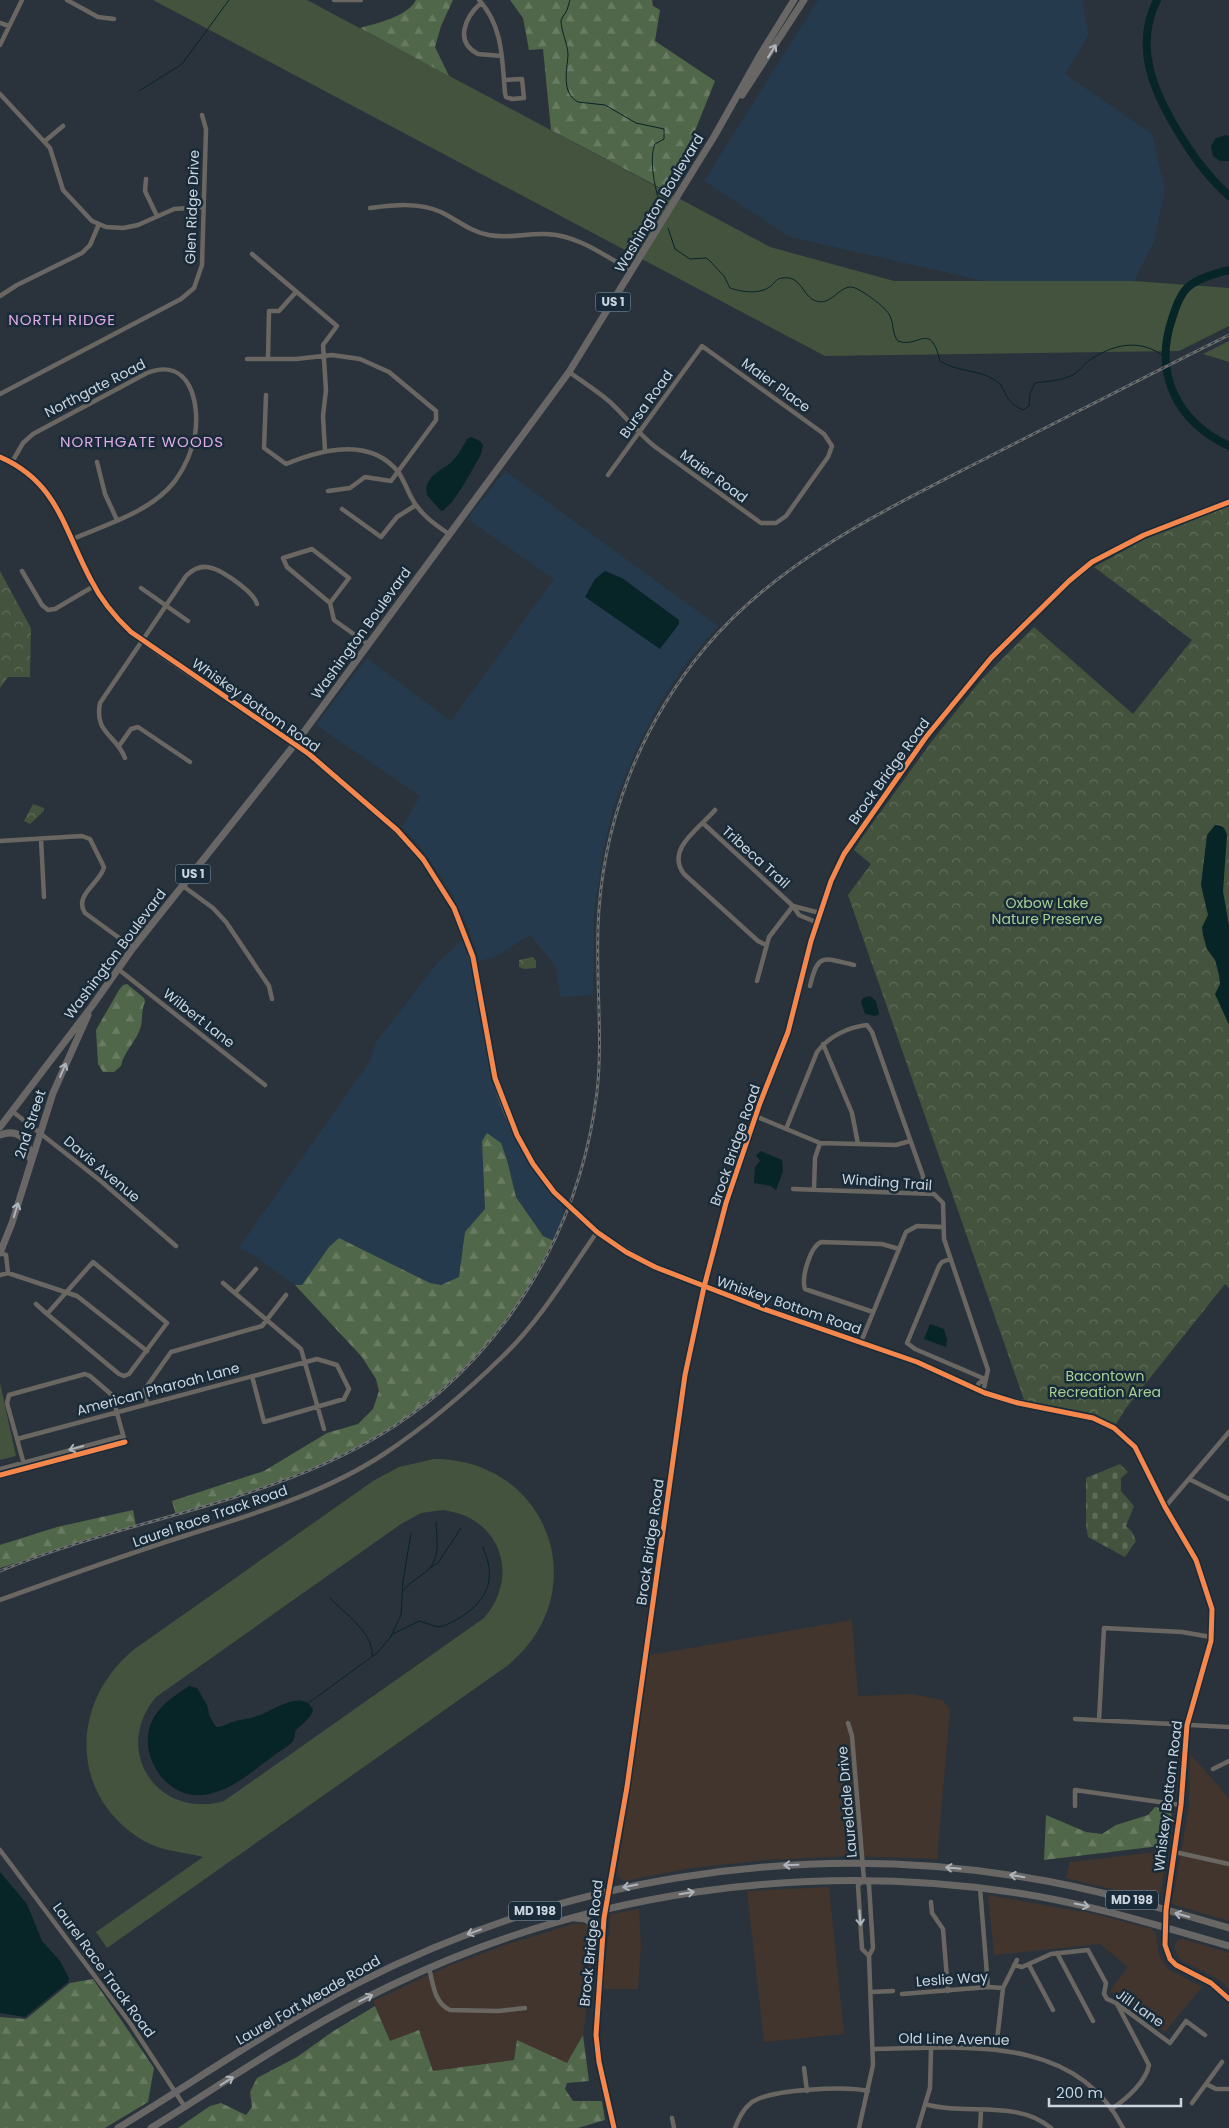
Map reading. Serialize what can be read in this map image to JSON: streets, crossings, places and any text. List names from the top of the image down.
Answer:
{
  "streets": {
    "main road": [
      "Washington Boulevard",
      "US 1",
      "2nd Street",
      "MD 198",
      "Laurel Fort Meade Road"
    ],
    "street": [
      "Glen Ridge Drive",
      "Maier Place",
      "Northgate Road",
      "Bursa Road",
      "Maier Road",
      "Whiskey Bottom Road",
      "Brock Bridge Road",
      "Tribeca Trail",
      "Wilbert Lane",
      "Davis Avenue",
      "Winding Trail",
      "American Pharoah Lane",
      "Laurel Race Track Road",
      "Laureldale Drive",
      "Leslie Way",
      "Jill Lane",
      "Old Line Avenue"
    ]
  },
  "crossings": [
    ["Washington Boulevard", "Maier Road"],
    ["Washington Boulevard", "Whiskey Bottom Road"],
    ["Washington Boulevard", "Wilbert Lane"],
    ["Washington Boulevard", "2nd Street"],
    ["Washington Boulevard", "Davis Avenue"],
    ["Maier Place", "Bursa Road"],
    ["Maier Place", "Maier Road"],
    ["Northgate Road", "Whiskey Bottom Road"],
    ["Bursa Road", "Maier Road"],
    ["Whiskey Bottom Road", "Brock Bridge Road"],
    ["Whiskey Bottom Road", "Winding Trail"],
    ["Whiskey Bottom Road", "Laurel Race Track Road"],
    ["Whiskey Bottom Road", "Laurel Fort Meade Road"],
    ["Brock Bridge Road", "Tribeca Trail"],
    ["Brock Bridge Road", "Laurel Fort Meade Road"],
    ["2nd Street", "Davis Avenue"],
    ["Laurel Race Track Road", "Laurel Fort Meade Road"],
    ["Laureldale Drive", "Laurel Fort Meade Road"],
    ["Leslie Way", "Jill Lane"],
    ["Jill Lane", "Old Line Avenue"]
  ],
  "one_way": ["2nd Street"],
  "districts": ["NORTH RIDGE", "NORTHGATE WOODS"],
  "parks": ["Oxbow Lake Nature Preserve", "Bacontown Recreation Area"],
  "scale_bar": "200 m"
}
